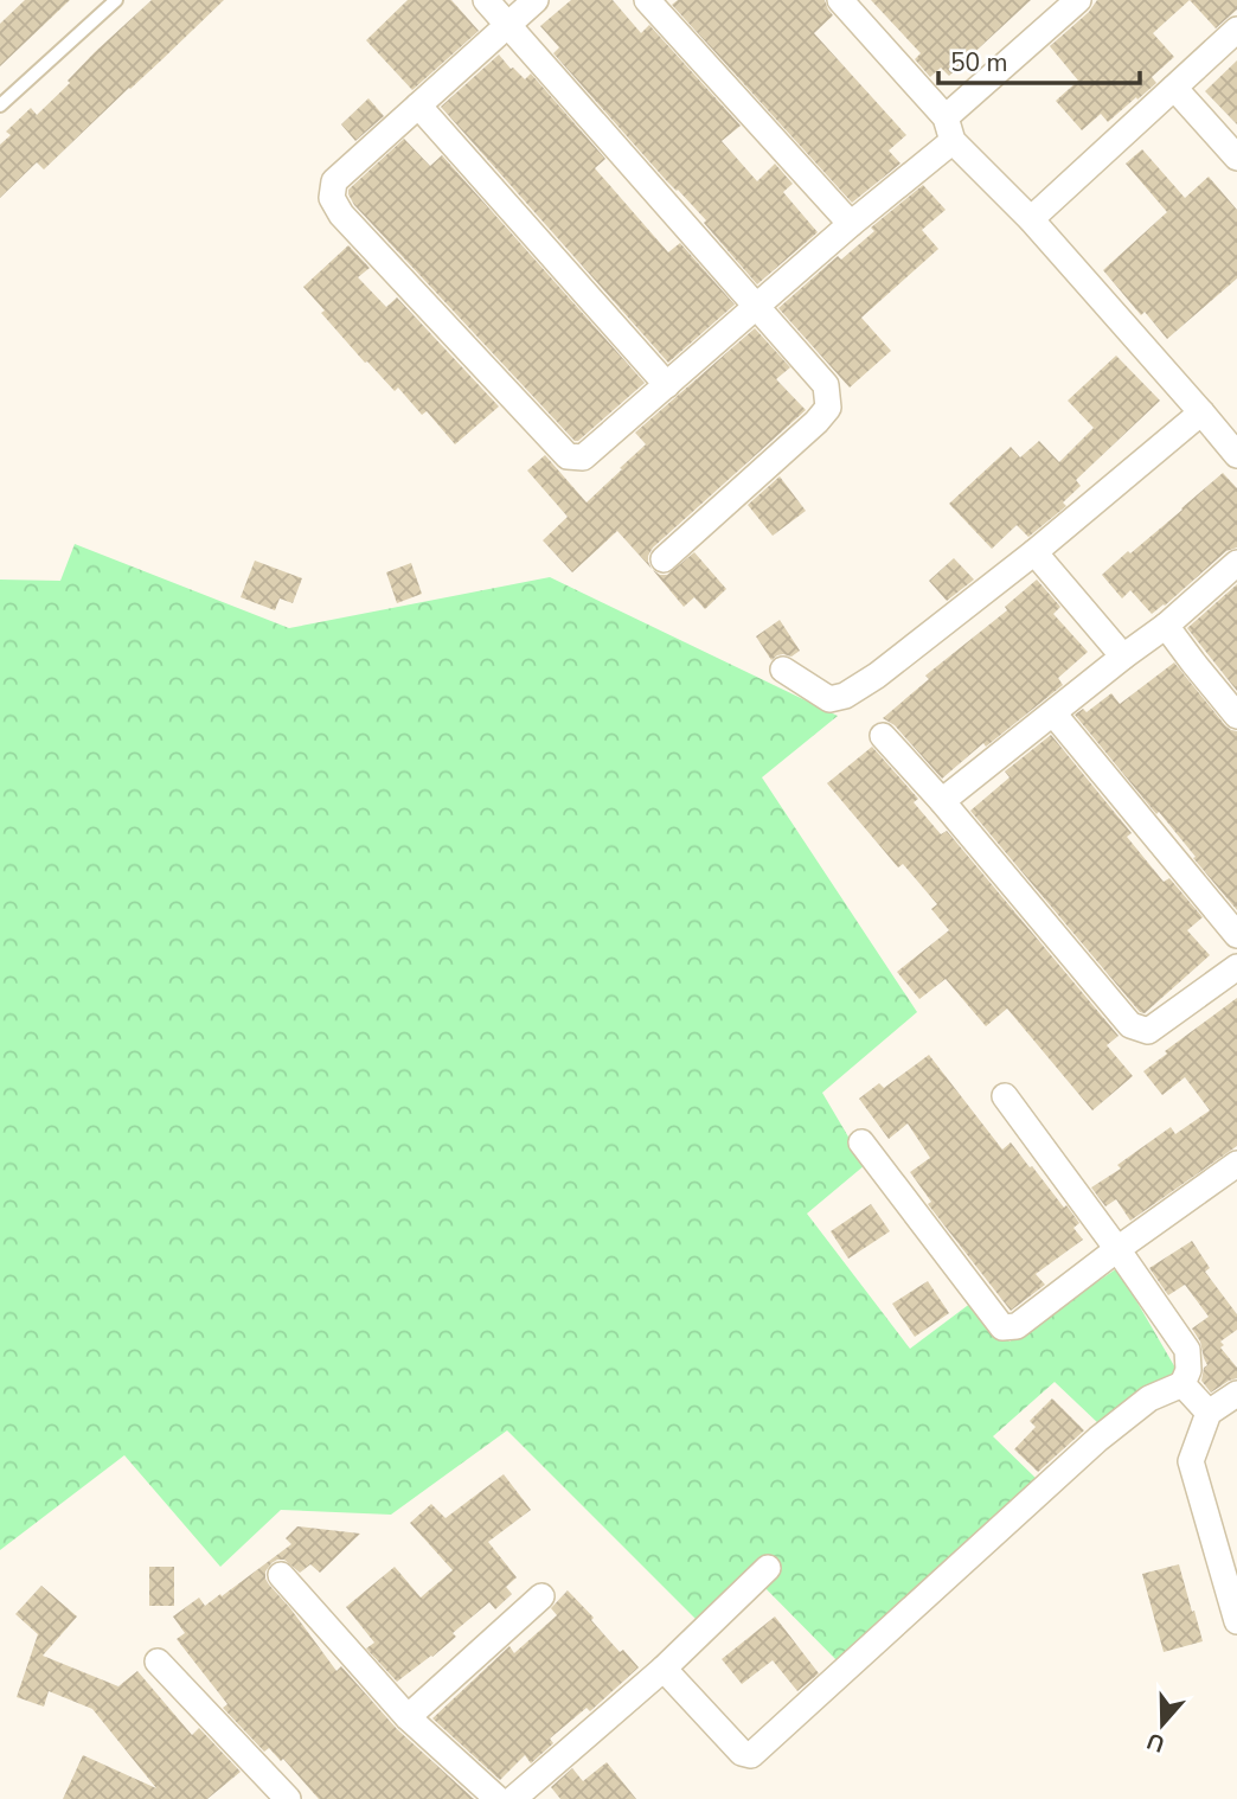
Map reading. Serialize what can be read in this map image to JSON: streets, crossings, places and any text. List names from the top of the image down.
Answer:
{
  "scale_bar": "50 m",
  "north": "bottom"
}
